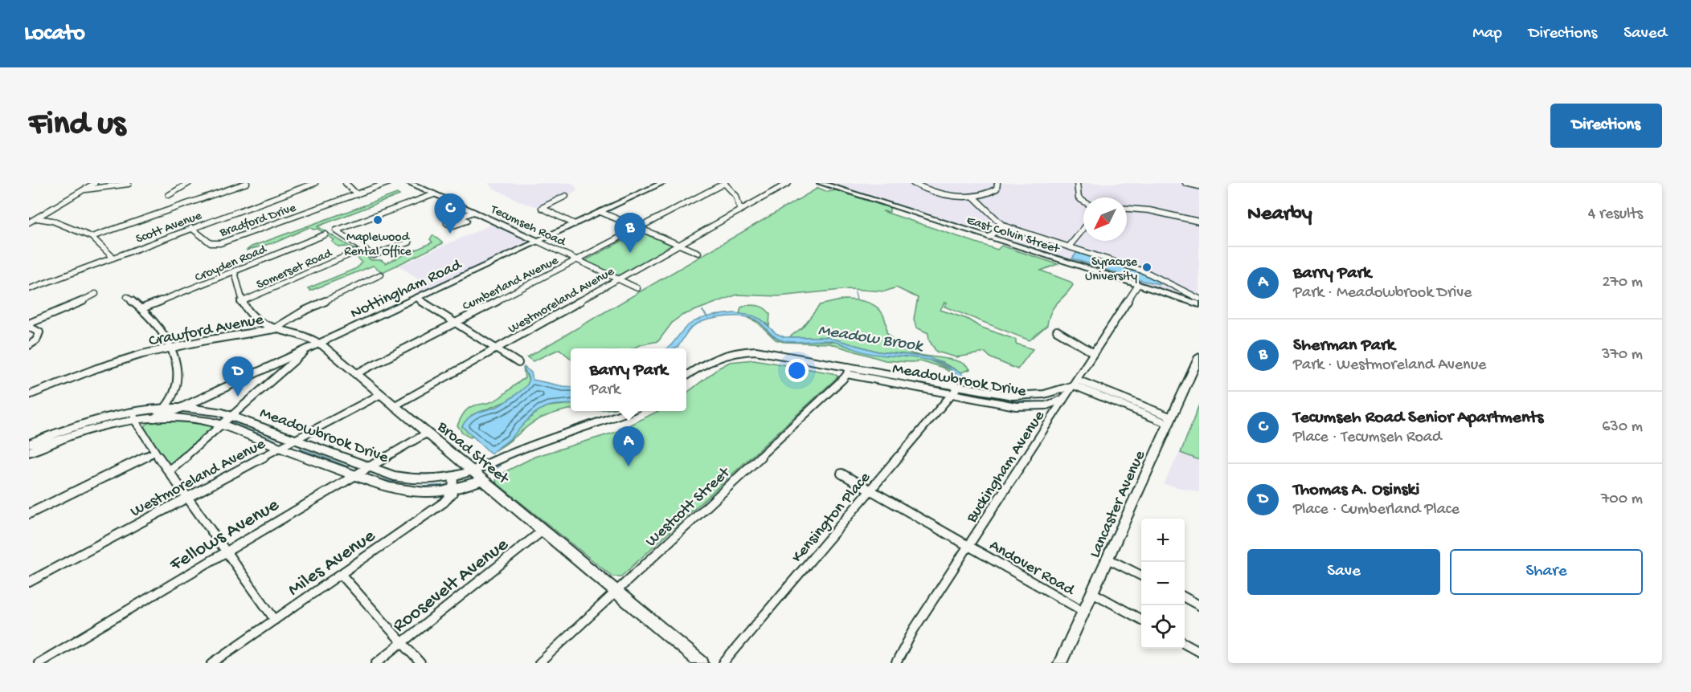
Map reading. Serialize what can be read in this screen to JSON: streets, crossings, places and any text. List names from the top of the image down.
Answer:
{
  "streets": {
    "street": [
      "Bradford Drive",
      "Tecumseh Road",
      "Scott Avenue",
      "East Colvin Street",
      "Croyden Road",
      "Somerset Road",
      "Cumberland Avenue",
      "Nottingham Road",
      "Westmoreland Avenue",
      "Crawford Avenue",
      "Meadowbrook Drive",
      "Broad Street",
      "Buckingham Avenue",
      "Lancaster Avenue",
      "Westcott Street",
      "Kensington Place",
      "Fellows Avenue",
      "Miles Avenue",
      "Andover Road",
      "Roosevelt Avenue"
    ]
  },
  "crossings": [
    ["Bradford Drive", "Scott Avenue"],
    ["Tecumseh Road", "Cumberland Avenue"],
    ["Tecumseh Road", "Nottingham Road"],
    ["Tecumseh Road", "Westmoreland Avenue"],
    ["East Colvin Street", "Buckingham Avenue"],
    ["Croyden Road", "Broad Street"],
    ["Somerset Road", "Broad Street"],
    ["Cumberland Avenue", "Broad Street"],
    ["Nottingham Road", "Meadowbrook Drive"],
    ["Nottingham Road", "Broad Street"],
    ["Westmoreland Avenue", "Meadowbrook Drive"],
    ["Westmoreland Avenue", "Broad Street"],
    ["Crawford Avenue", "Broad Street"],
    ["Meadowbrook Drive", "Broad Street"],
    ["Meadowbrook Drive", "Buckingham Avenue"],
    ["Meadowbrook Drive", "Westcott Street"],
    ["Meadowbrook Drive", "Kensington Place"],
    ["Meadowbrook Drive", "Fellows Avenue"],
    ["Meadowbrook Drive", "Miles Avenue"],
    ["Broad Street", "Westcott Street"],
    ["Broad Street", "Fellows Avenue"],
    ["Broad Street", "Roosevelt Avenue"],
    ["Buckingham Avenue", "Andover Road"],
    ["Lancaster Avenue", "Andover Road"],
    ["Kensington Place", "Andover Road"]
  ],
  "water": ["Meadow Brook"],
  "places": ["Maplewood Rental Office", "Syracuse University"],
  "north": "bottom left",
  "page": {
    "header": "Locato",
    "nav": ["Map", "Directions", "Saved"],
    "buttons": [
      "Directions",
      ["Save", "Share"]
    ],
    "title": "Find us",
    "heading": ["Nearby", "4 results"],
    "pins": [
      "C",
      "B",
      "D",
      "A"
    ],
    "list": [
      {
        "mark": "A",
        "name": "Barry Park",
        "note": "Park · Meadowbrook Drive",
        "value": "270 m"
      },
      {
        "mark": "B",
        "name": "Sherman Park",
        "note": "Park · Westmoreland Avenue",
        "value": "370 m"
      },
      {
        "mark": "C",
        "name": "Tecumseh Road Senior Apartments",
        "note": "Place · Tecumseh Road",
        "value": "630 m"
      },
      {
        "mark": "D",
        "name": "Thomas A. Osinski",
        "note": "Place · Cumberland Place",
        "value": "700 m"
      }
    ],
    "popup": ["Barry Park", "Park"],
    "map_buttons": ["+", "−"]
  }
}
